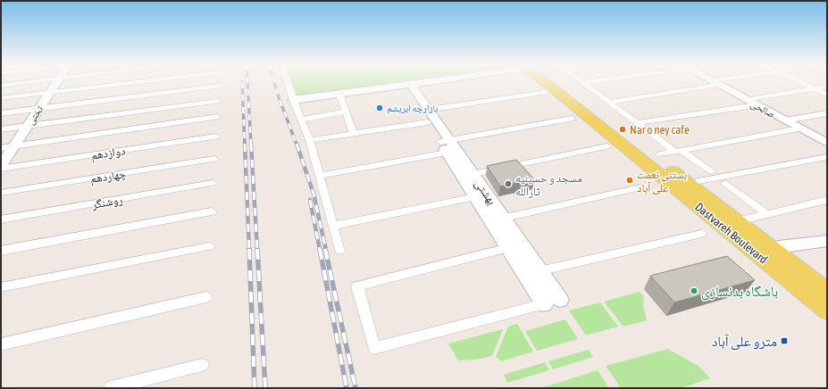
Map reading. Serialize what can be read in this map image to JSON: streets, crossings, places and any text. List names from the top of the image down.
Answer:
{
  "streets": {
    "main road": ["Dastvareh Boulevard"],
    "street": [
      "صالحی",
      "تختی",
      "دوازدهم",
      "چهاردهم",
      "بهشتی",
      "روشنگر"
    ]
  },
  "places": {
    "other": [
      "بازارچه ابریشم",
      "Nar o ney cafe",
      "بستنی نعمت علی آباد",
      "مسجد و حسینیه ثارالله",
      "باشگاه بدنسازی"
    ],
    "transit": ["مترو علی آباد"]
  }
}
